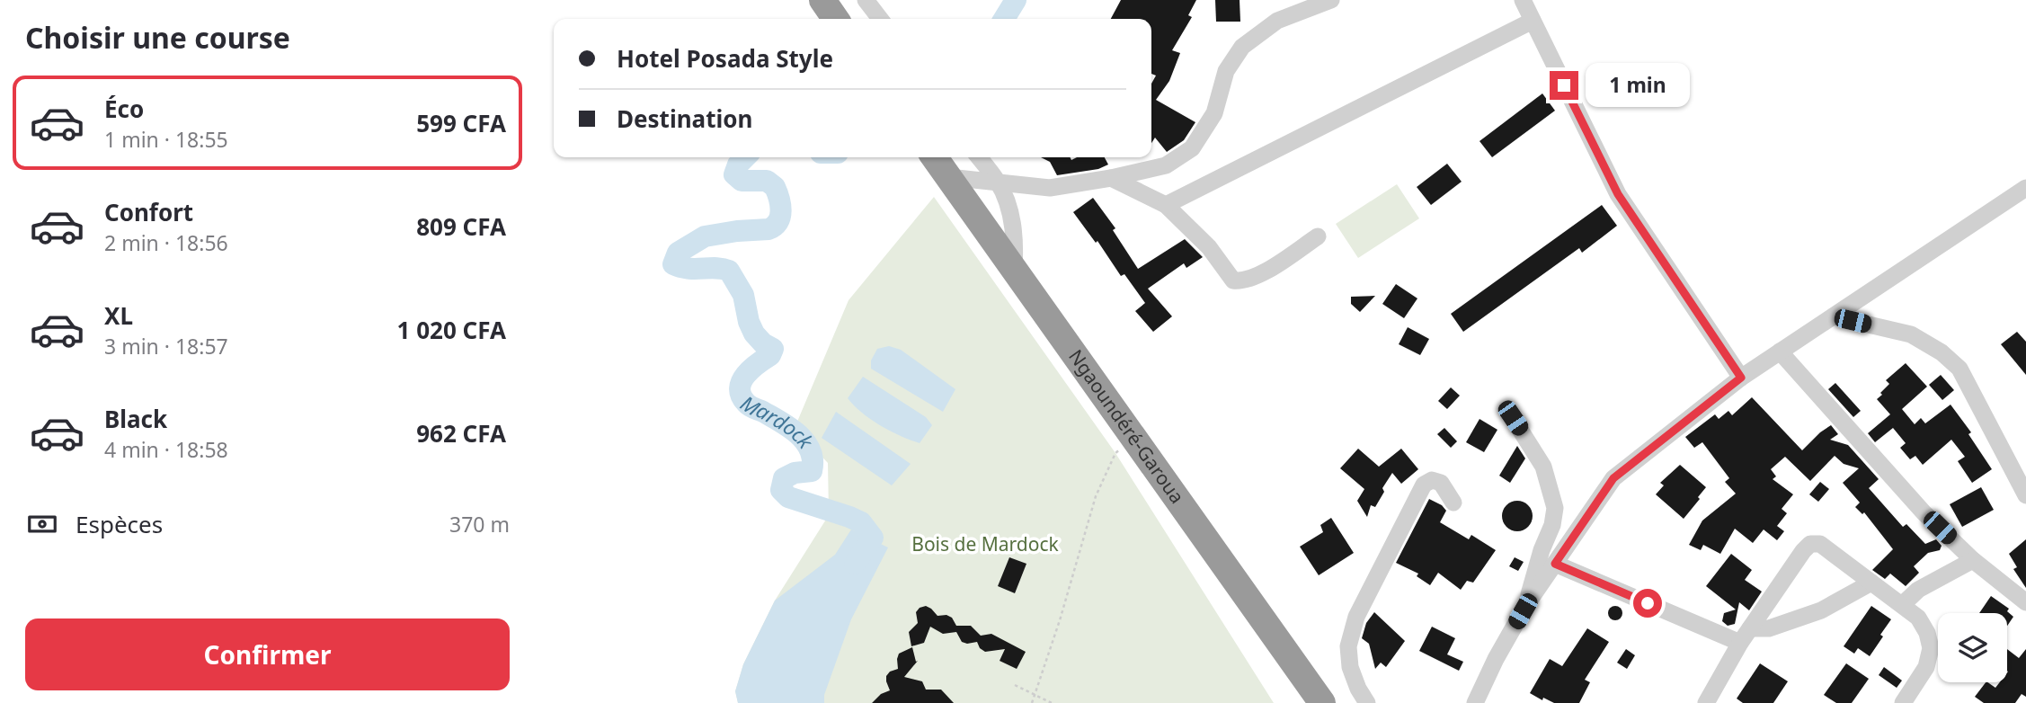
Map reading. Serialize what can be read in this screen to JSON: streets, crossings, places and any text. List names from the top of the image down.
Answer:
{
  "streets": {
    "highway": ["Ngaoundéré-Garoua"]
  },
  "water": ["Mardock"],
  "parks": ["Bois de Mardock"],
  "page": {
    "heading": "Choisir une course",
    "banner": ["Hotel Posada Style", "Destination"],
    "bubble": "1 min",
    "list": [
      {
        "name": "Éco",
        "note": "1 min · 18:55",
        "value": "599 CFA"
      },
      {
        "name": "Confort",
        "note": "2 min · 18:56",
        "value": "809 CFA"
      },
      {
        "name": "XL",
        "note": "3 min · 18:57",
        "value": "1 020 CFA"
      },
      {
        "name": "Black",
        "note": "4 min · 18:58",
        "value": "962 CFA"
      }
    ],
    "pay": ["Espèces", "370 m"],
    "buttons": "Confirmer"
  }
}
